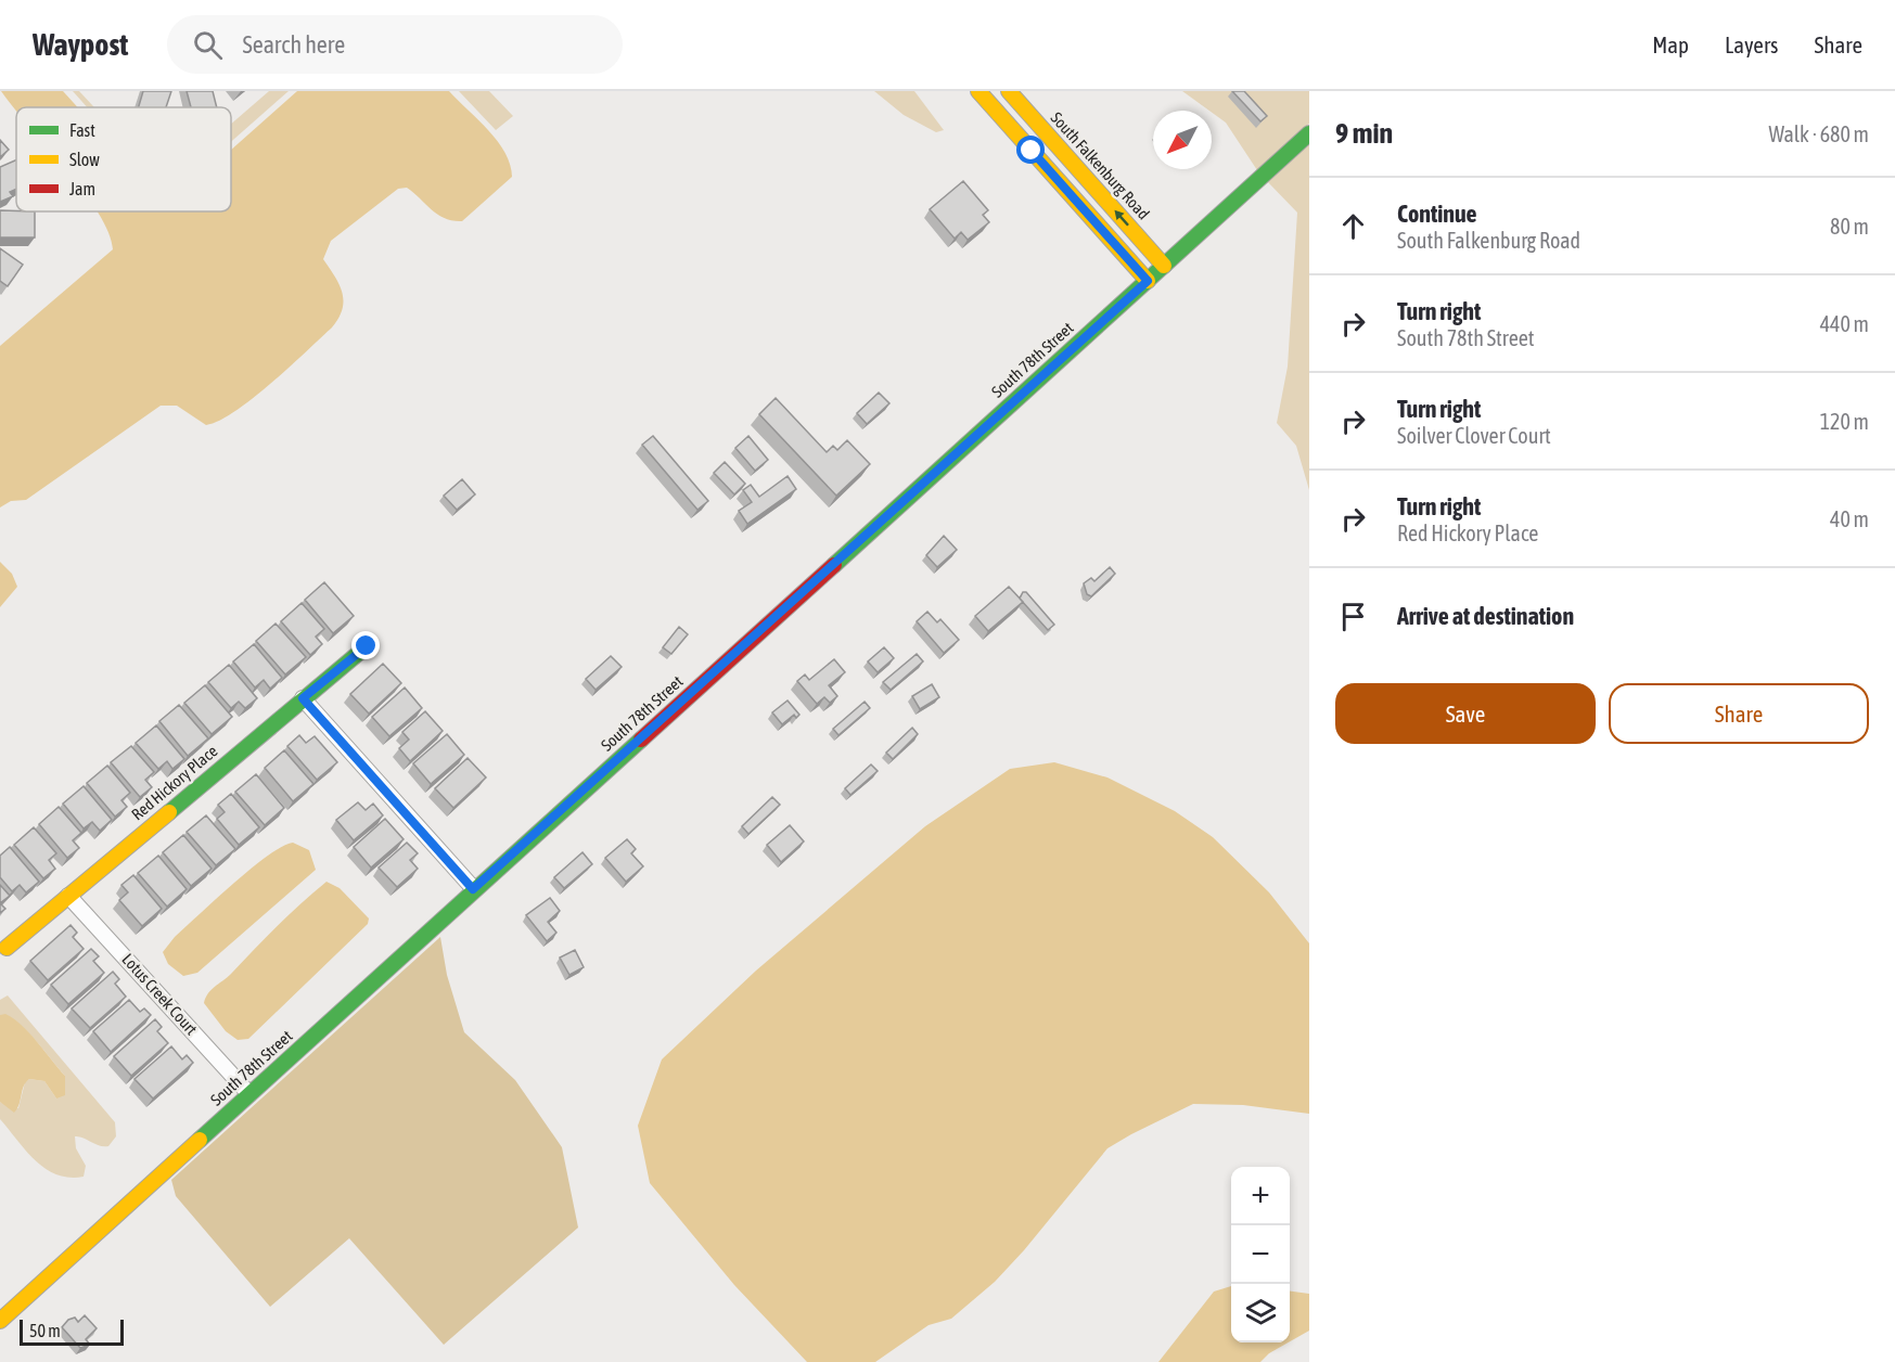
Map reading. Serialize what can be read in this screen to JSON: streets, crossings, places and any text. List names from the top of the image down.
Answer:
{
  "streets": {
    "street": [
      "South Falkenburg Road",
      "South 78th Street",
      "Red Hickory Place",
      "Lotus Creek Court"
    ]
  },
  "crossings": [
    ["South Falkenburg Road", "South 78th Street"],
    ["South 78th Street", "Lotus Creek Court"],
    ["Red Hickory Place", "Lotus Creek Court"]
  ],
  "legend": ["Fast", "Slow", "Jam"],
  "scale_bar": "50 m",
  "north": "bottom left",
  "page": {
    "header": "Waypost",
    "search": "Search here",
    "nav": ["Map", "Layers", "Share"],
    "heading": ["9 min", "Walk · 680 m"],
    "list": [
      ["Continue", "South Falkenburg Road", "80 m"],
      ["Turn right", "South 78th Street", "440 m"],
      ["Turn right", "Soilver Clover Court", "120 m"],
      ["Turn right", "Red Hickory Place", "40 m"],
      "Arrive at destination"
    ],
    "buttons": ["Save", "Share"],
    "map_buttons": ["+", "−"],
    "scale": "50 m"
  }
}
